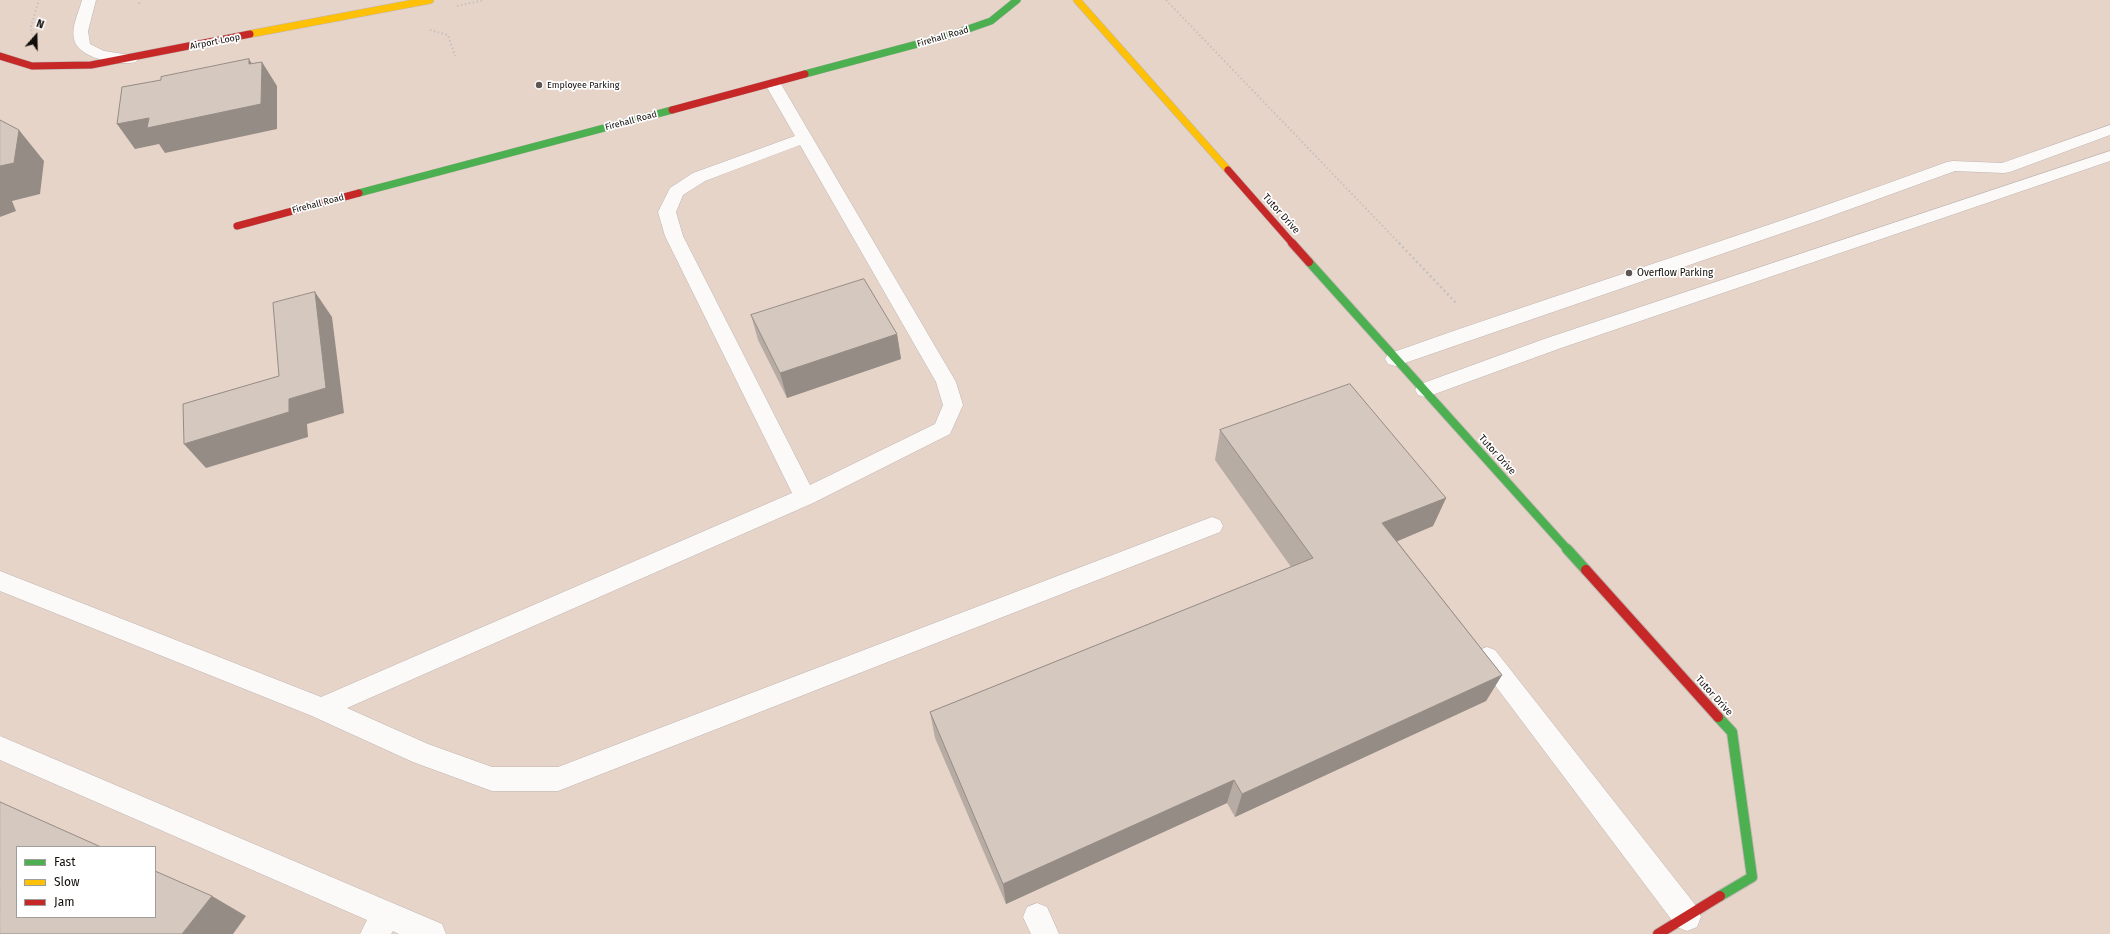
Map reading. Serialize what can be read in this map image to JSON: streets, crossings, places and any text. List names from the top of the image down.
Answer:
{
  "streets": {
    "street": ["Firehall Road", "Airport Loop", "Tutor Drive"]
  },
  "places": ["Employee Parking", "Overflow Parking"],
  "legend": ["Fast", "Slow", "Jam"],
  "north": "top"
}
